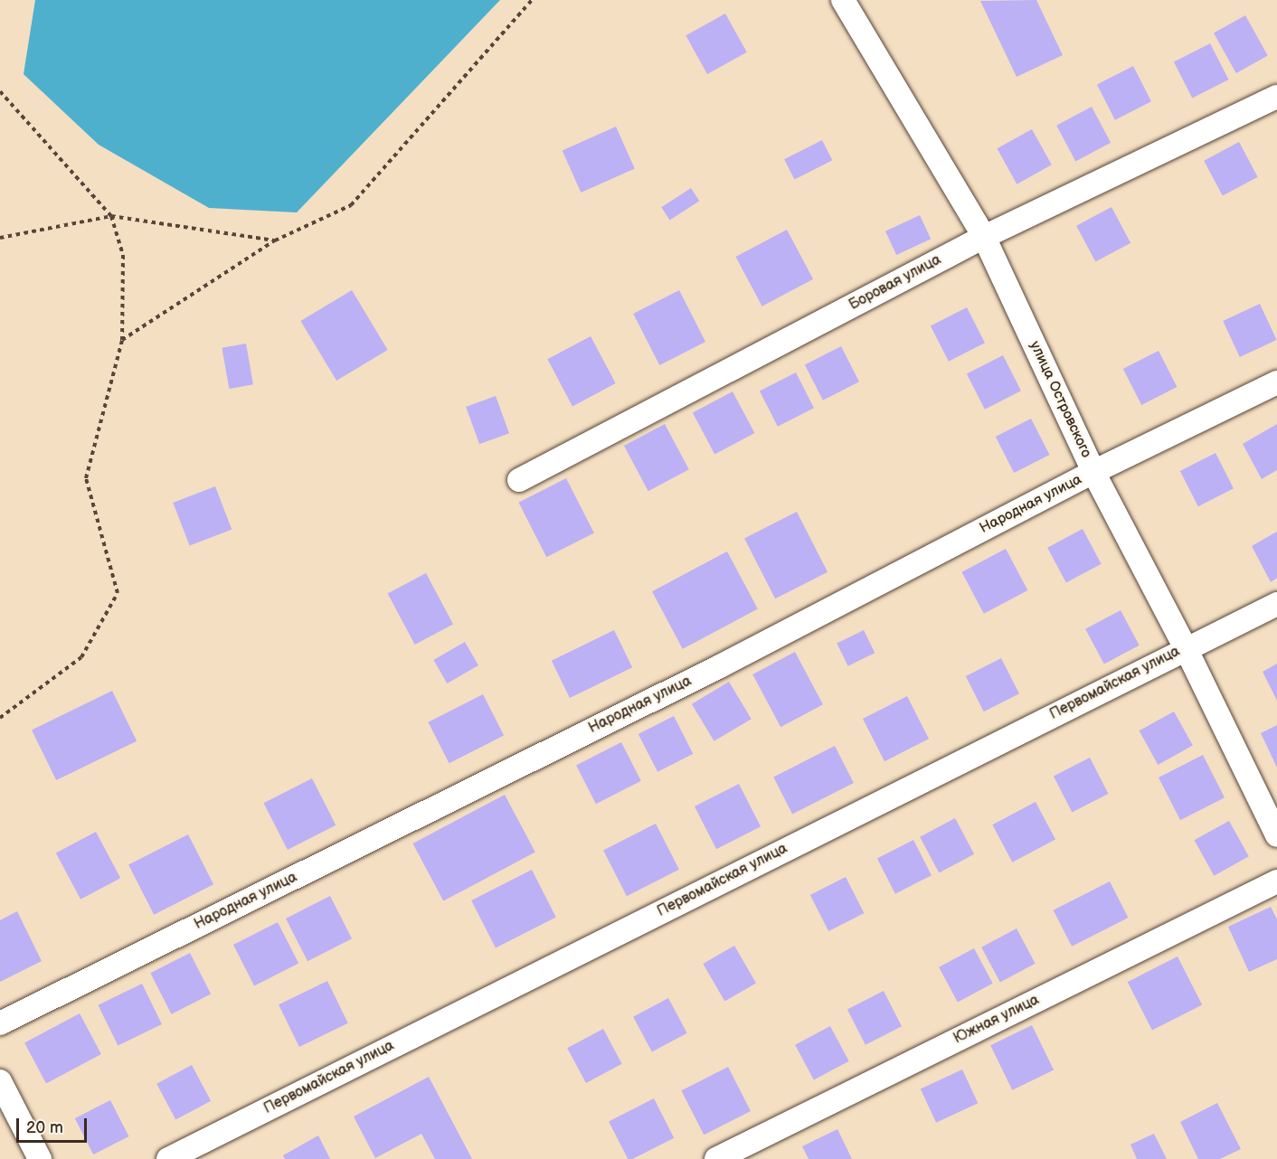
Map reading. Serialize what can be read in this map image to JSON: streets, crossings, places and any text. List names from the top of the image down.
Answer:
{
  "streets": {
    "street": [
      "Боровая улица",
      "улица Островского",
      "Народная улица",
      "Первомайская улица",
      "Южная улица"
    ]
  },
  "crossings": [
    ["Боровая улица", "улица Островского"],
    ["улица Островского", "Народная улица"],
    ["улица Островского", "Первомайская улица"]
  ],
  "scale_bar": "20 m"
}
